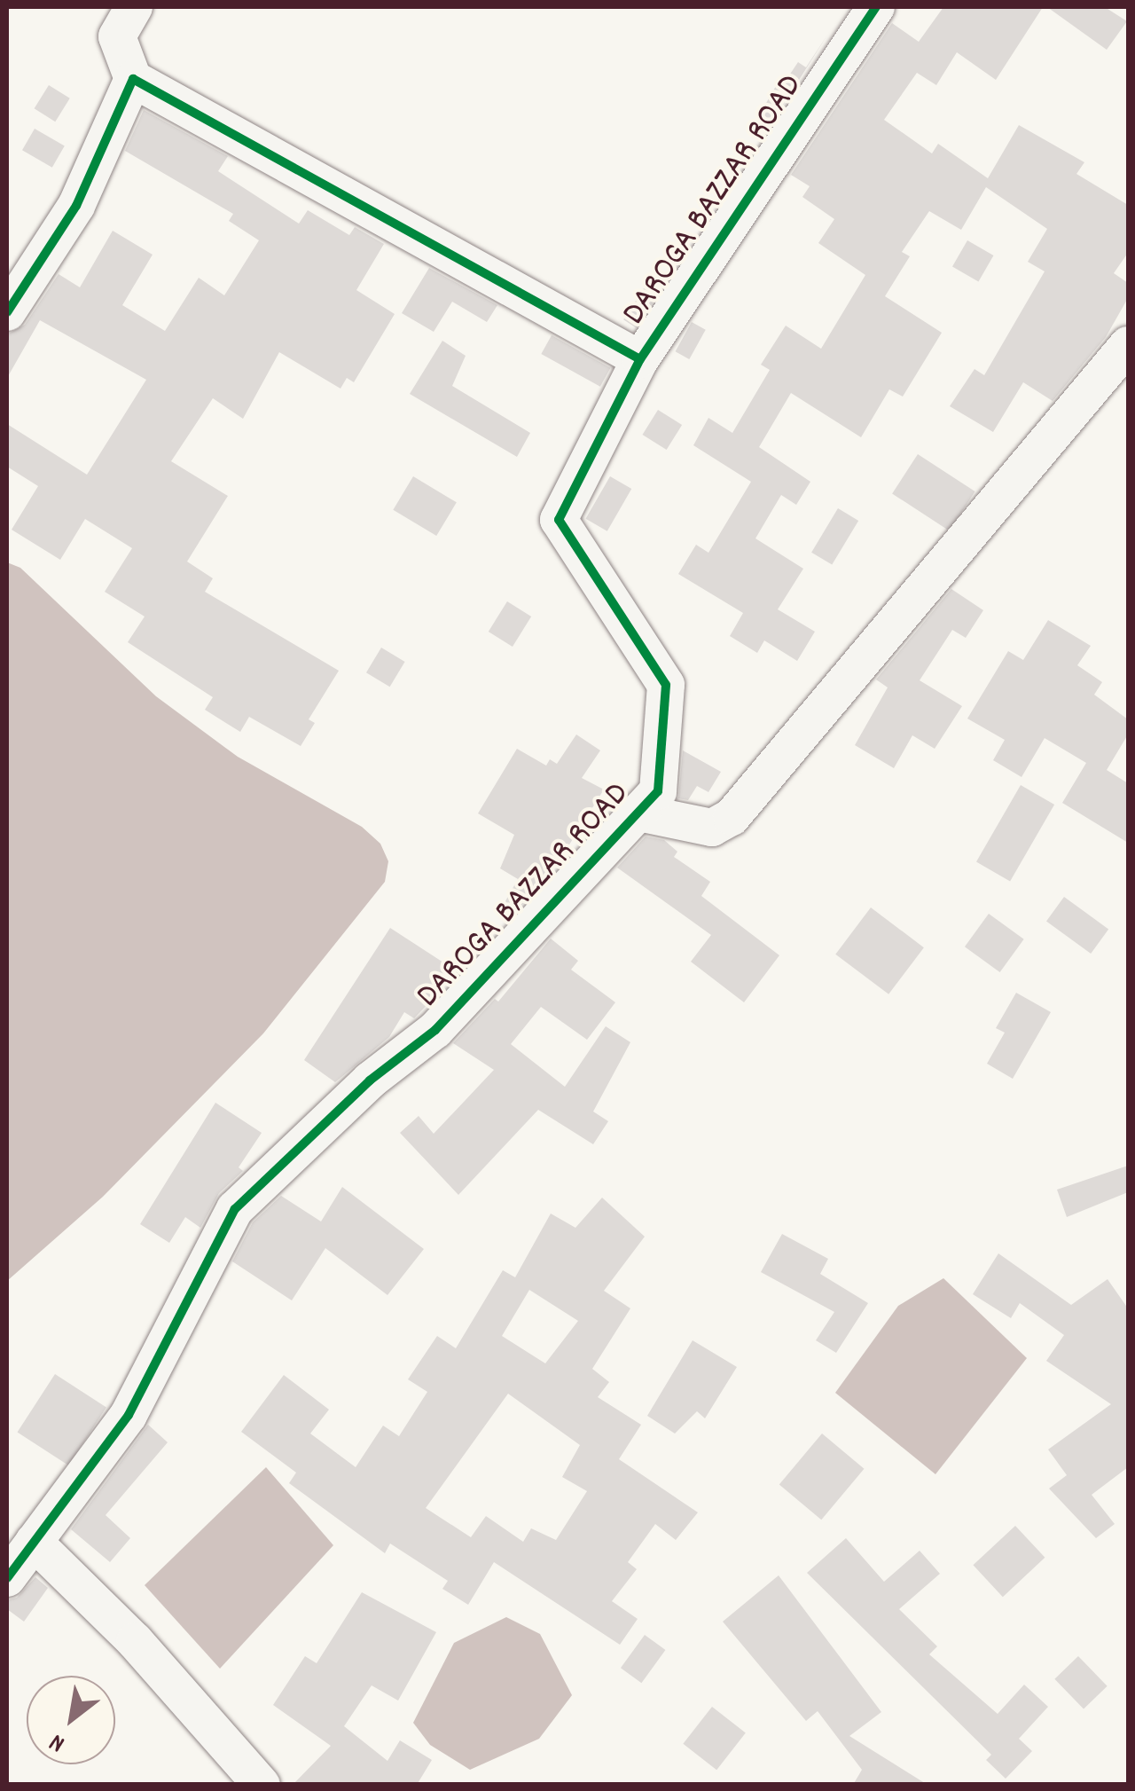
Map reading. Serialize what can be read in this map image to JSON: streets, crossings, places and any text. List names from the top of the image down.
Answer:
{
  "streets": {
    "street": ["DAROGA BAZZAR ROAD"]
  },
  "north": "bottom left"
}
